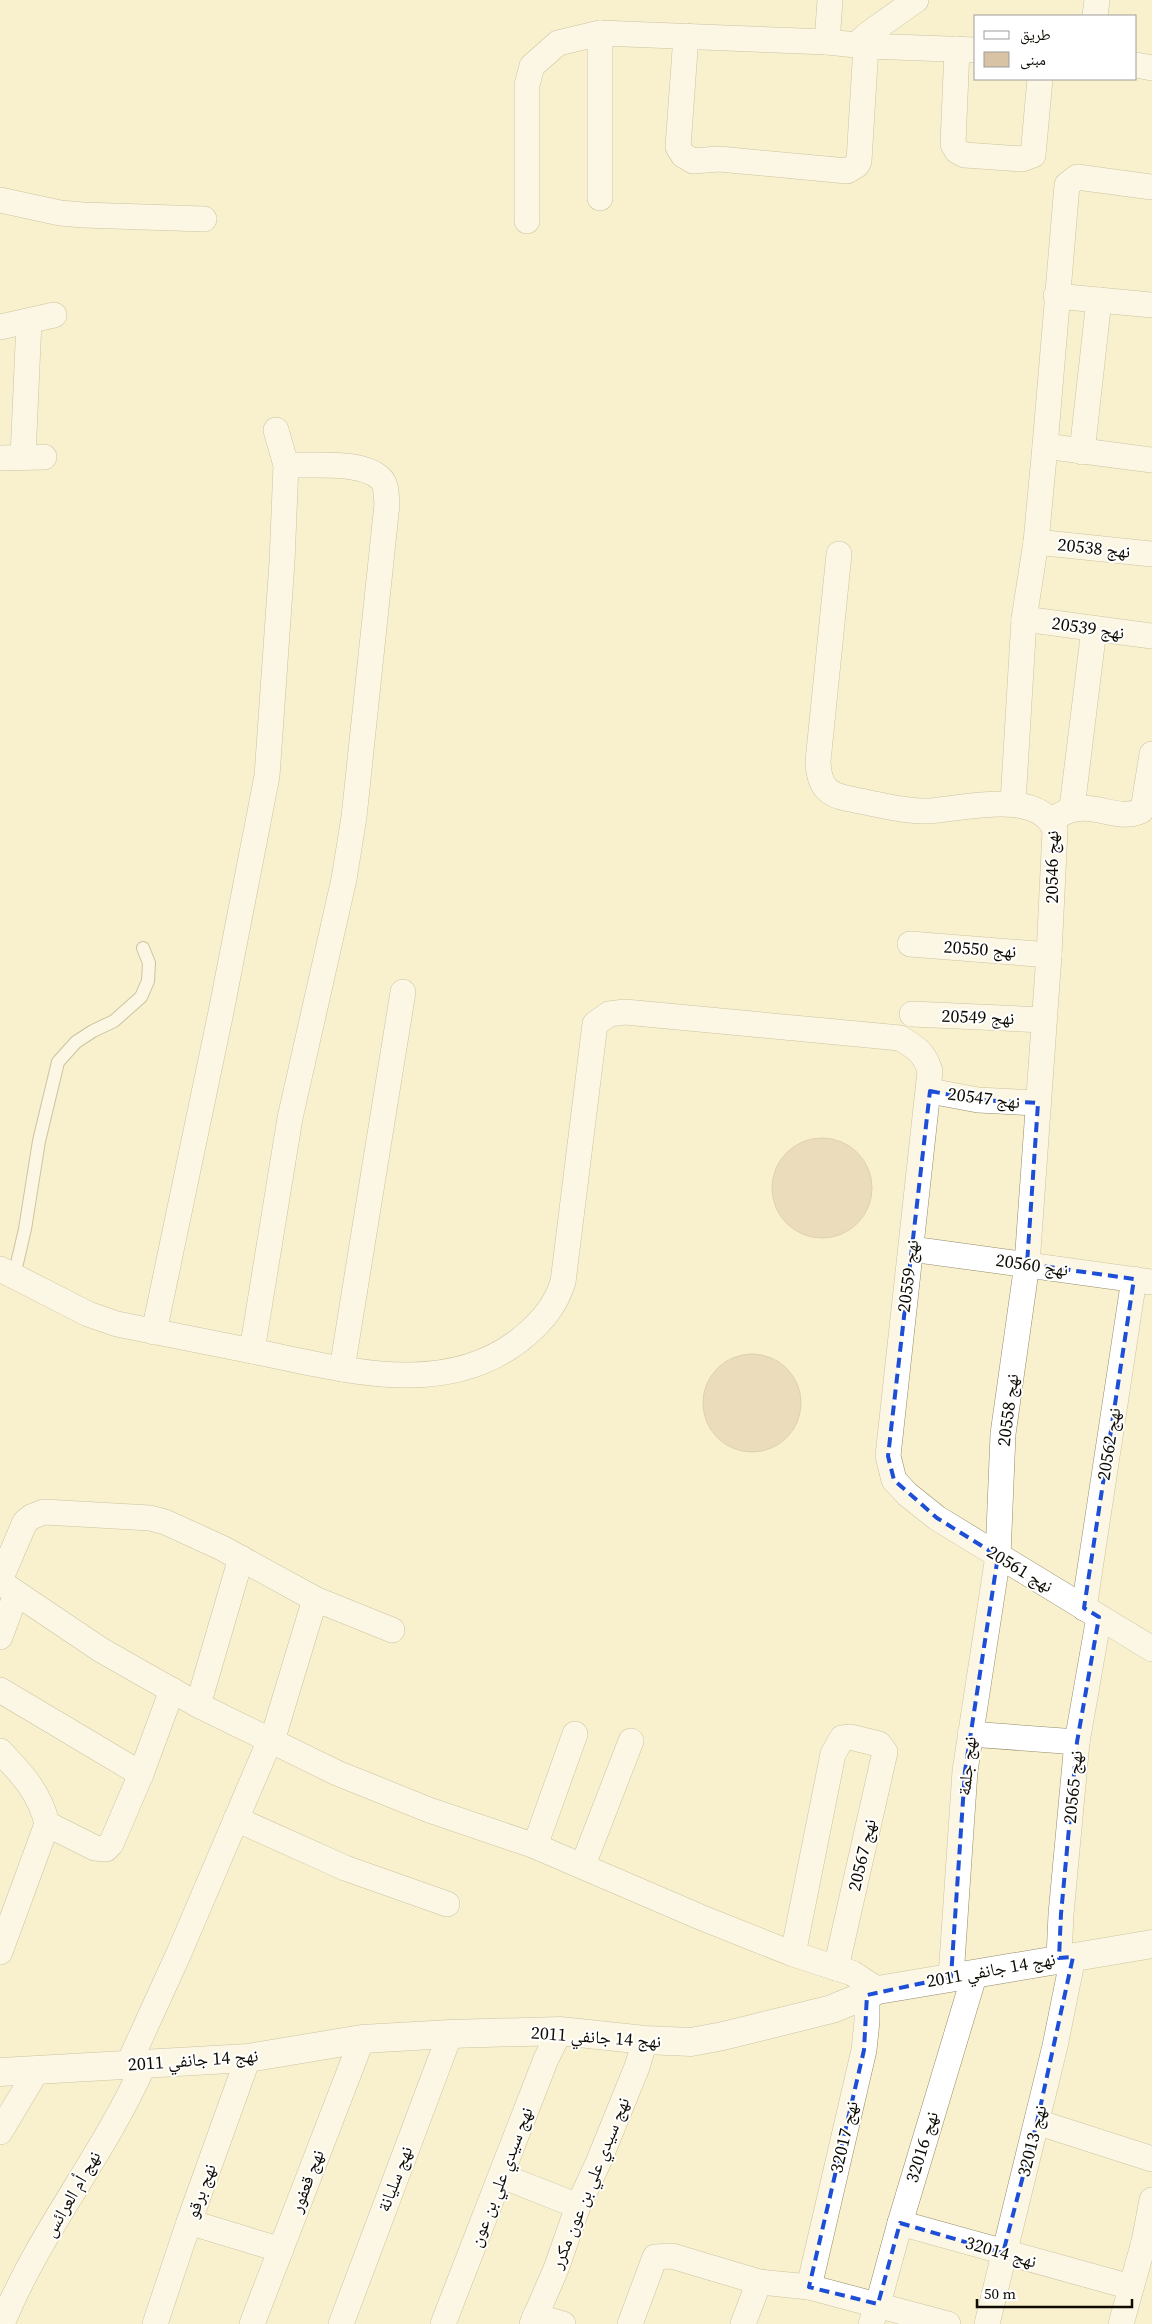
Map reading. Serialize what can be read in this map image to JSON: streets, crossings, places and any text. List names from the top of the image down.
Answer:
{
  "streets": {
    "street": [
      "نهج 20538",
      "نهج 20539",
      "نهج 20546",
      "نهج 20550",
      "نهج 20549",
      "نهج 20547",
      "نهج 20560",
      "نهج 20559",
      "نهج 20558",
      "نهج 20562",
      "نهج 20561",
      "نهج جلمة",
      "نهج 20565",
      "نهج 20567",
      "نهج 14 جانفي 2011",
      "نهج 32017",
      "نهج 32013",
      "نهج 32016",
      "نهج سيدي علي بن عون",
      "نهج سليانة",
      "نهج قعفور",
      "نهج سيدي علي بن عون مكرر",
      "نهج برقو",
      "نهج أم العرائس",
      "نهج 32014"
    ]
  },
  "crossings": [
    ["نهج 20546", "نهج 20550"],
    ["نهج 20546", "نهج 20549"],
    ["نهج 20546", "نهج 20547"],
    ["نهج 20546", "نهج 20560"],
    ["نهج 20546", "نهج 20558"],
    ["نهج 20547", "نهج 20559"],
    ["نهج 20560", "نهج 20559"],
    ["نهج 20560", "نهج 20558"],
    ["نهج 20560", "نهج 20562"],
    ["نهج 20559", "نهج 20561"],
    ["نهج 20558", "نهج 20561"],
    ["نهج 20558", "نهج جلمة"],
    ["نهج 20562", "نهج 20561"],
    ["نهج 20562", "نهج 20565"],
    ["نهج 20561", "نهج جلمة"],
    ["نهج 20561", "نهج 20565"],
    ["نهج جلمة", "نهج 14 جانفي 2011"],
    ["نهج جلمة", "نهج 32016"],
    ["نهج 20565", "نهج 14 جانفي 2011"],
    ["نهج 20565", "نهج 32013"],
    ["نهج 14 جانفي 2011", "نهج 32017"],
    ["نهج 14 جانفي 2011", "نهج 32013"],
    ["نهج 14 جانفي 2011", "نهج 32016"],
    ["نهج 14 جانفي 2011", "نهج سيدي علي بن عون"],
    ["نهج 14 جانفي 2011", "نهج سليانة"],
    ["نهج 14 جانفي 2011", "نهج قعفور"],
    ["نهج 14 جانفي 2011", "نهج سيدي علي بن عون مكرر"],
    ["نهج 14 جانفي 2011", "نهج برقو"],
    ["نهج 14 جانفي 2011", "نهج أم العرائس"],
    ["نهج 32013", "نهج 32014"],
    ["نهج 32016", "نهج 32014"]
  ],
  "legend": ["طريق", "مبنى"],
  "scale_bar": "50 m"
}
